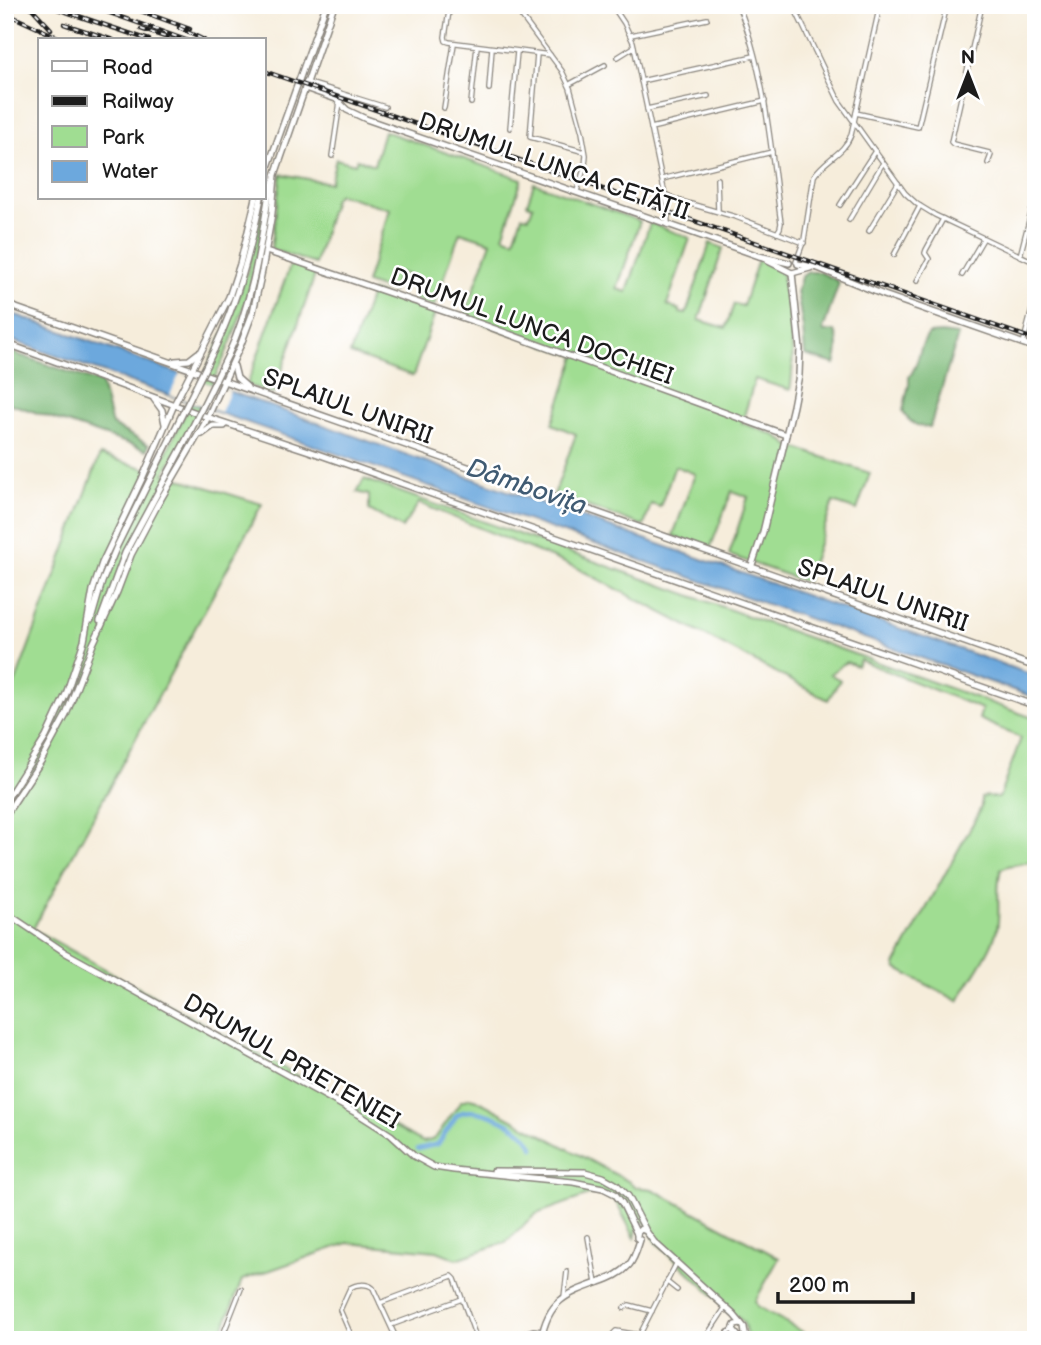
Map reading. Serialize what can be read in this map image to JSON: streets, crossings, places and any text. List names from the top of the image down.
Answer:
{
  "streets": {
    "main road": [
      "DRUMUL LUNCA CETĂȚII",
      "DRUMUL LUNCA DOCHIEI",
      "SPLAIUL UNIRII",
      "DRUMUL PRIETENIEI"
    ]
  },
  "water": ["Dâmbovița"],
  "legend": [
    "Road",
    "Railway",
    "Park",
    "Water"
  ],
  "scale_bar": "200 m",
  "north": "top"
}
